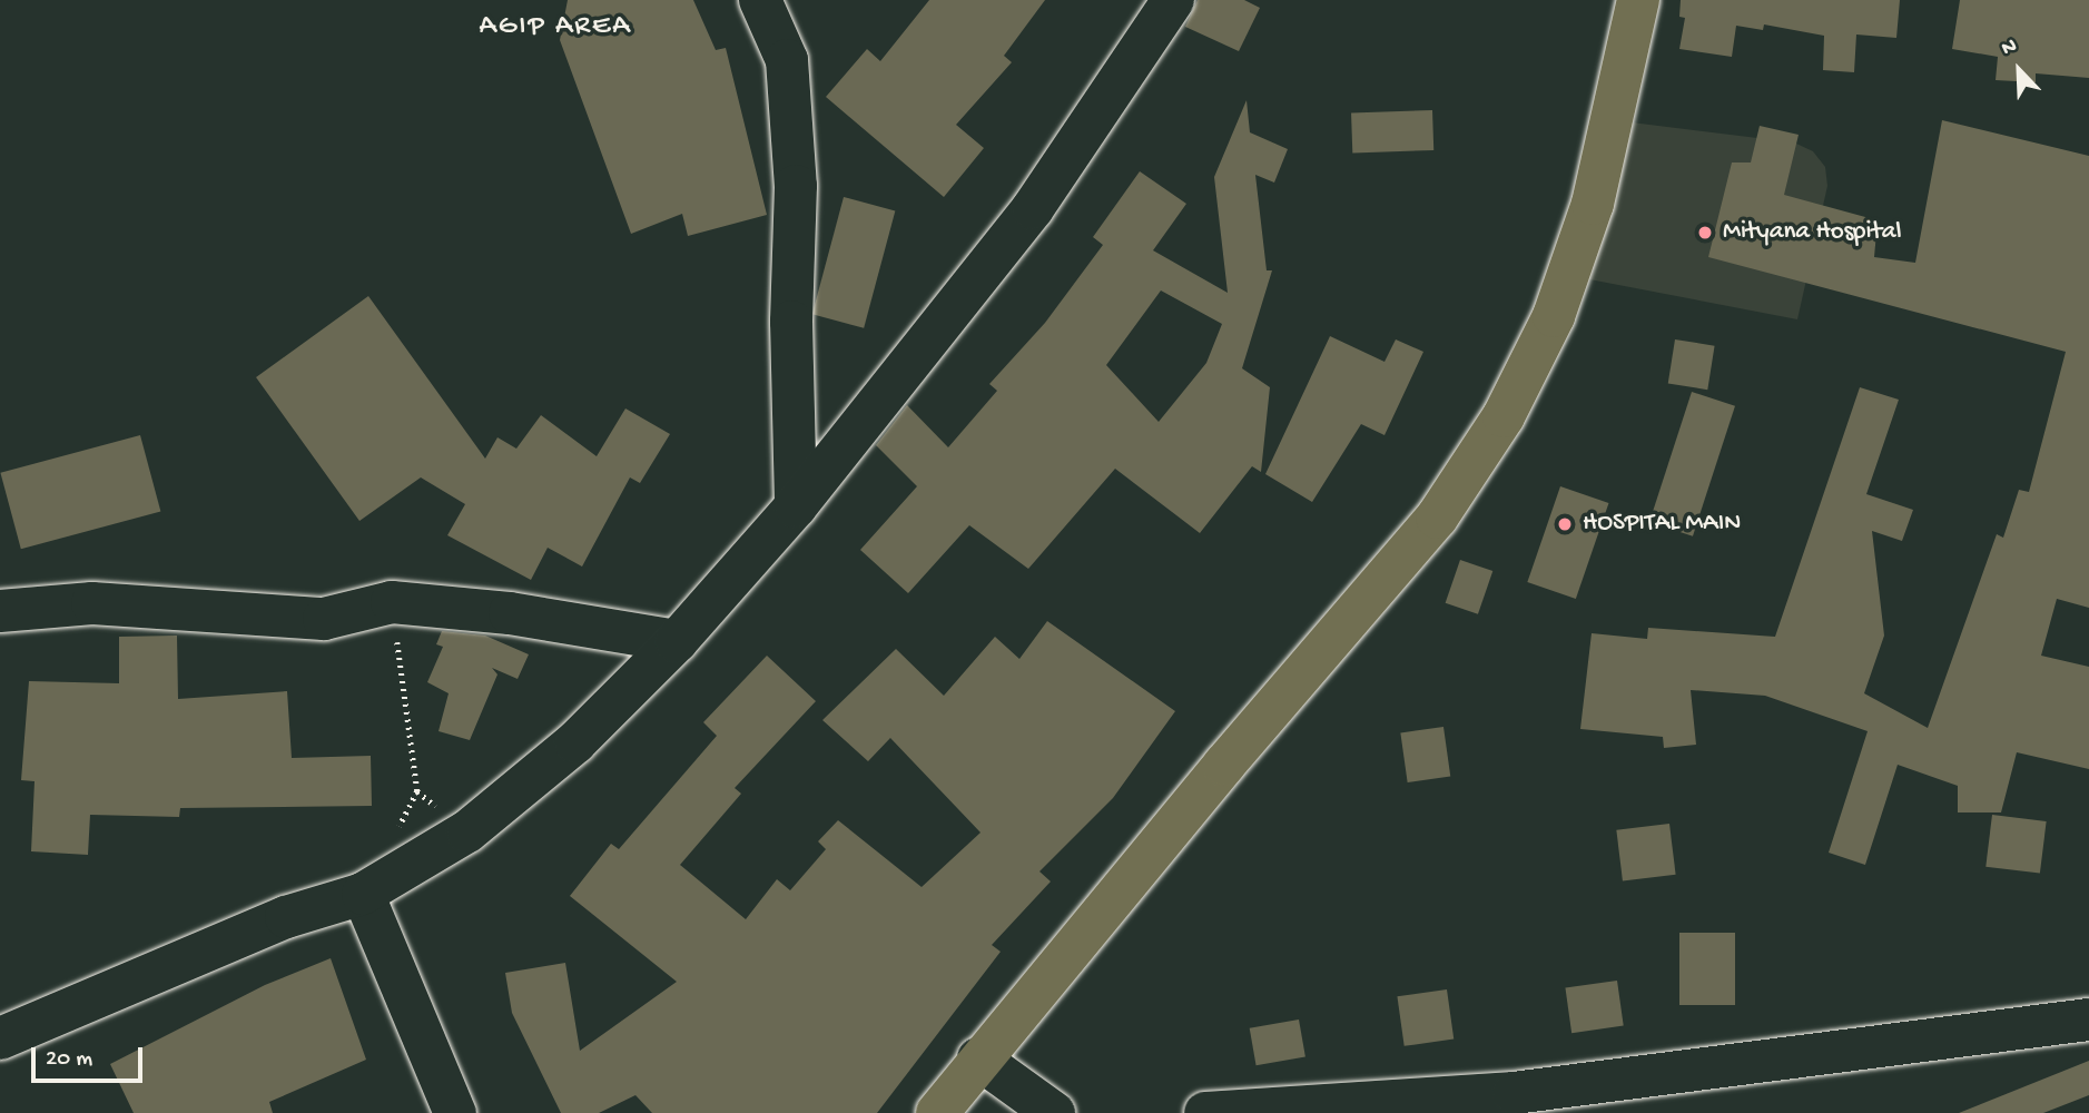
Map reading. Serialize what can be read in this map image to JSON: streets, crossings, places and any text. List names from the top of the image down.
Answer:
{
  "districts": ["AGIP AREA"],
  "places": ["Mityana Hospital", "HOSPITAL MAIN"],
  "scale_bar": "20 m",
  "north": "top left"
}
